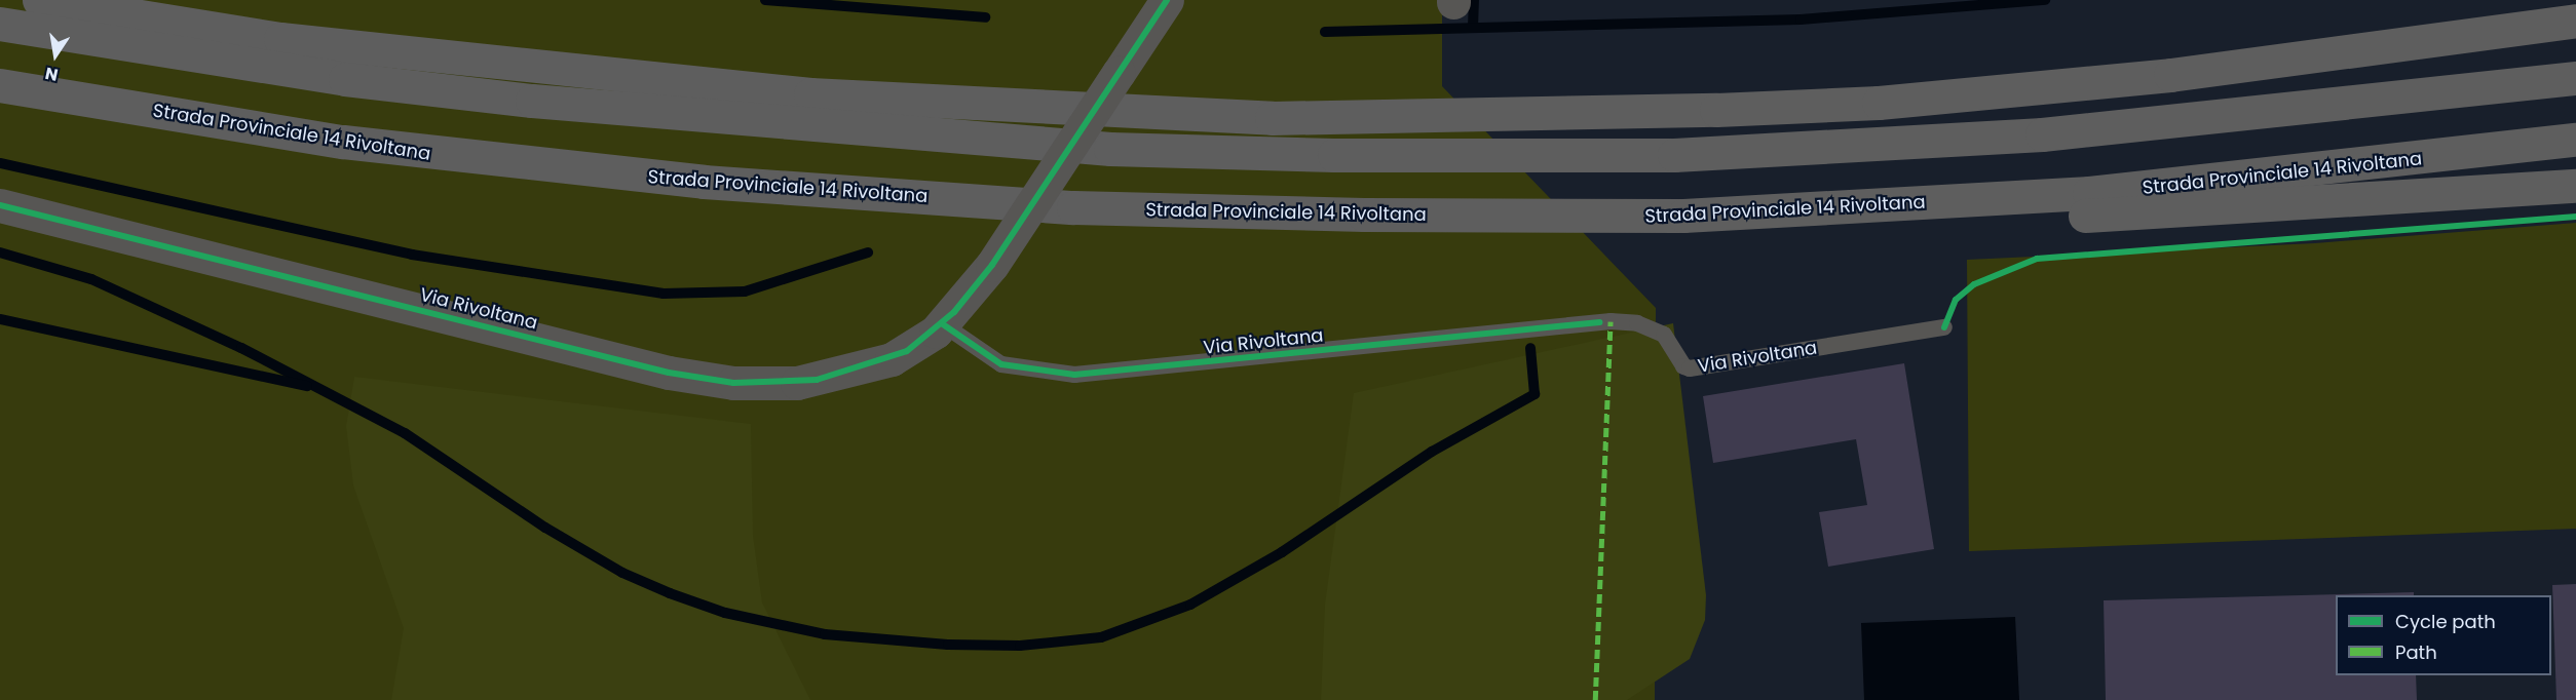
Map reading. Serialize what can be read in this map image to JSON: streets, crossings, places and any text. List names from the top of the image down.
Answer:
{
  "streets": {
    "highway": ["Strada Provinciale 14 Rivoltana"],
    "street": ["Via Rivoltana"]
  },
  "legend": ["Cycle path", "Path"],
  "north": "bottom"
}
